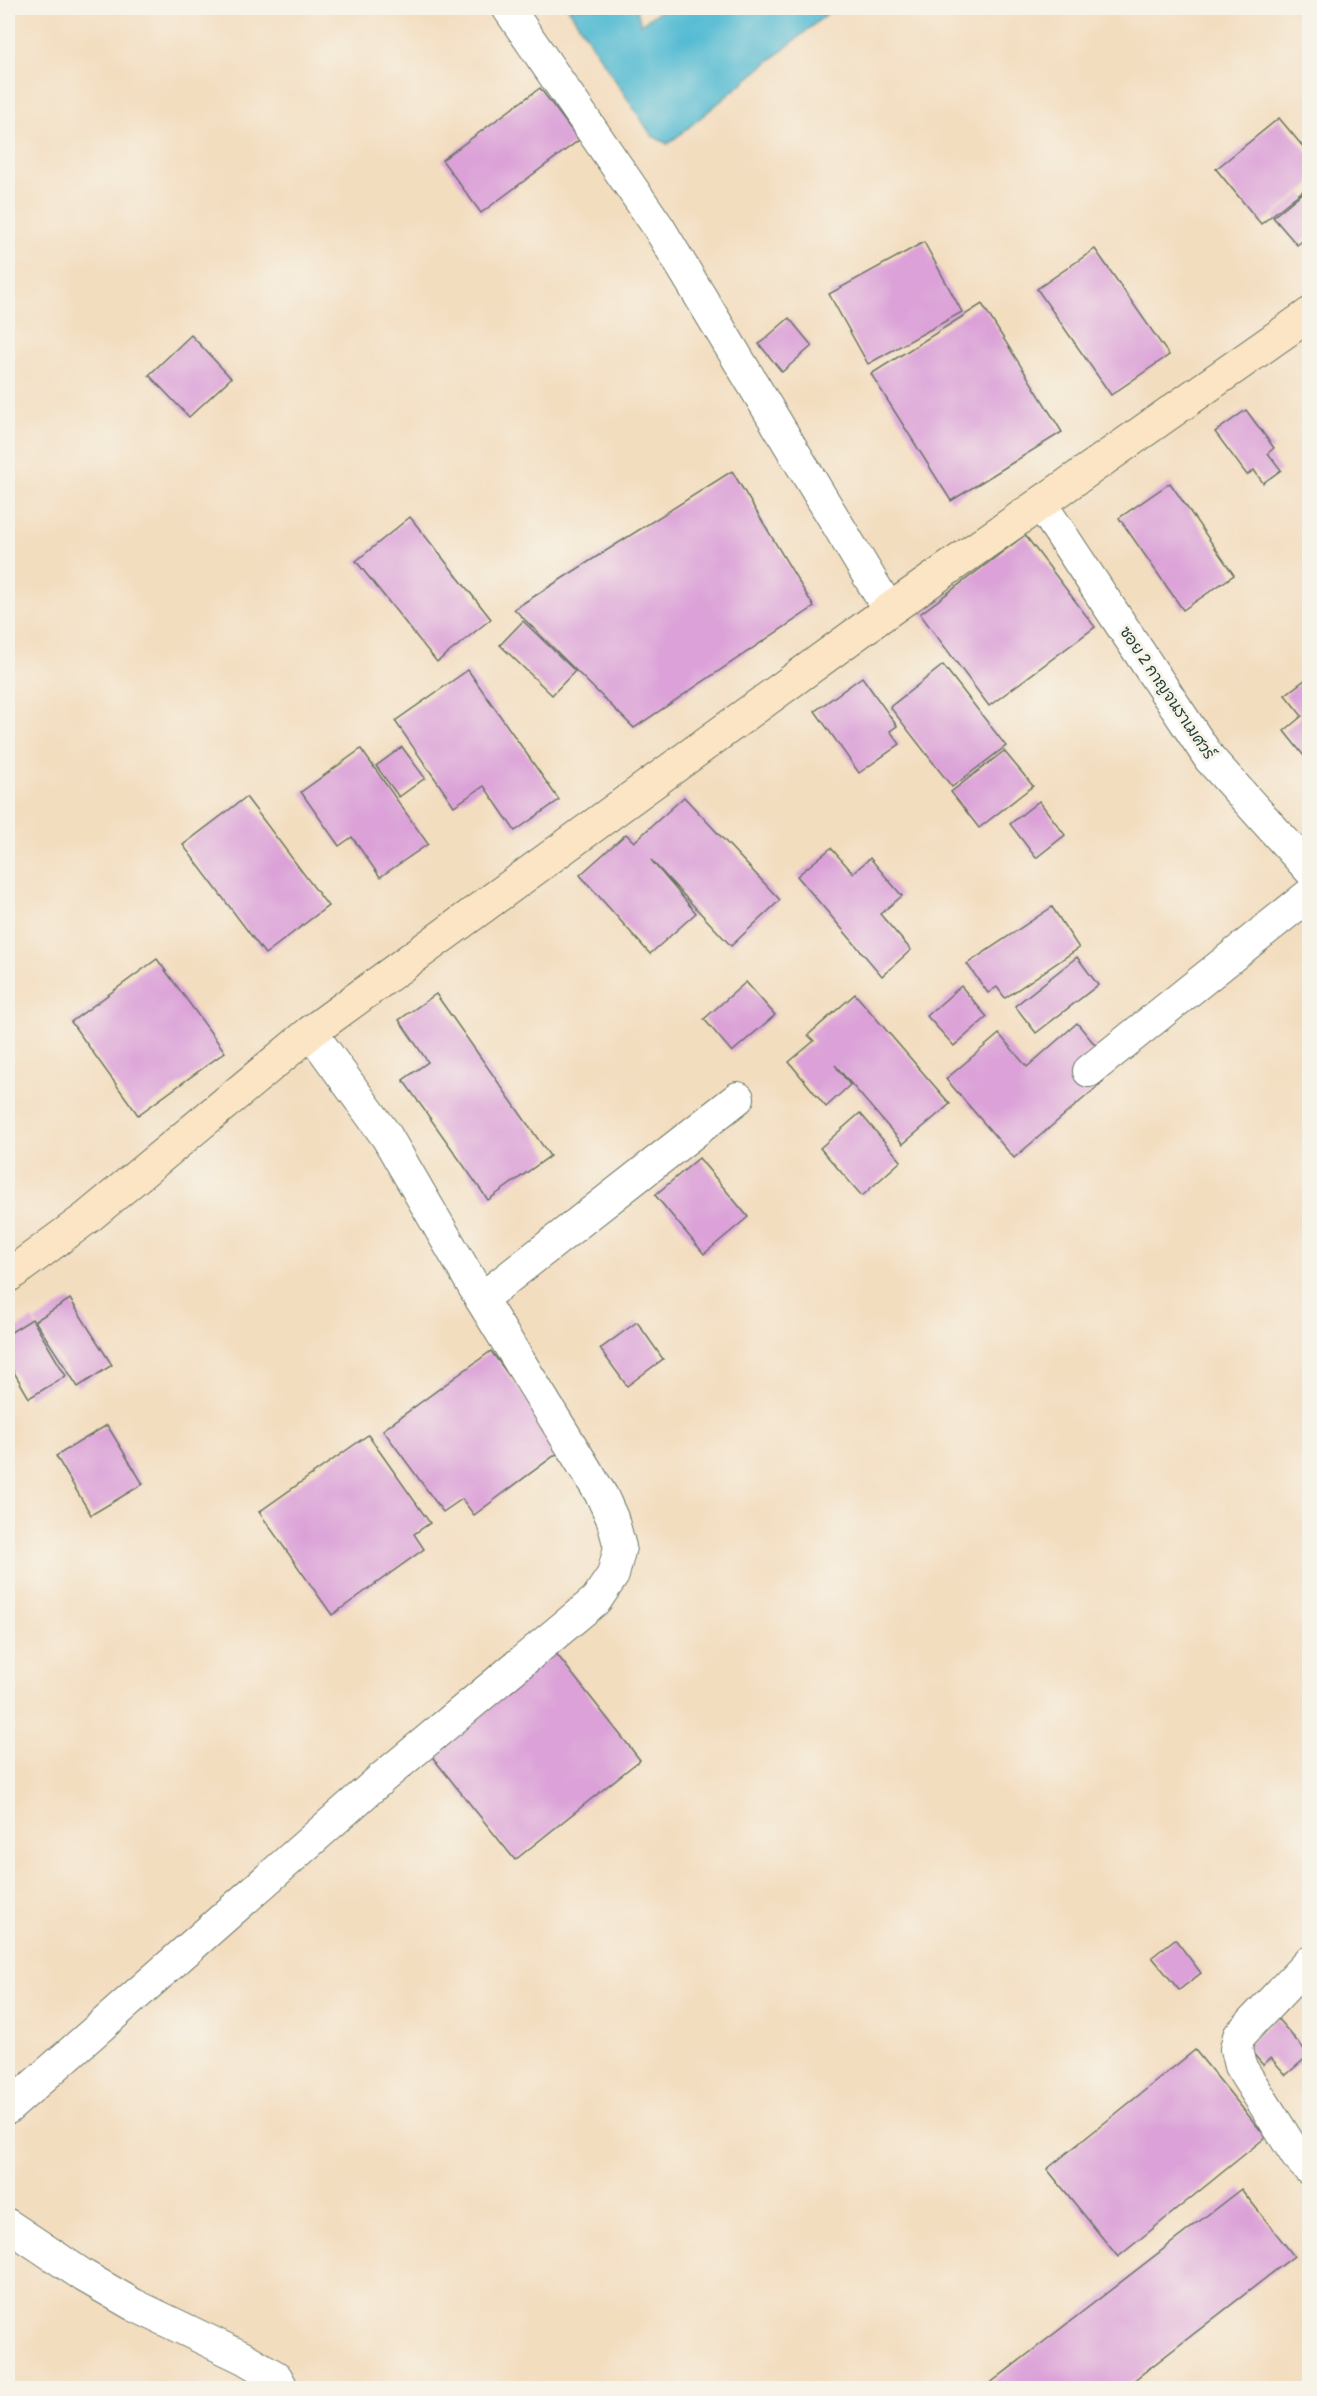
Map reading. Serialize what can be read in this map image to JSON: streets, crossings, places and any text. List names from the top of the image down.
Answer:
{
  "streets": {
    "street": ["ซอย 2 กาญจนราเมศวร์"]
  }
}
